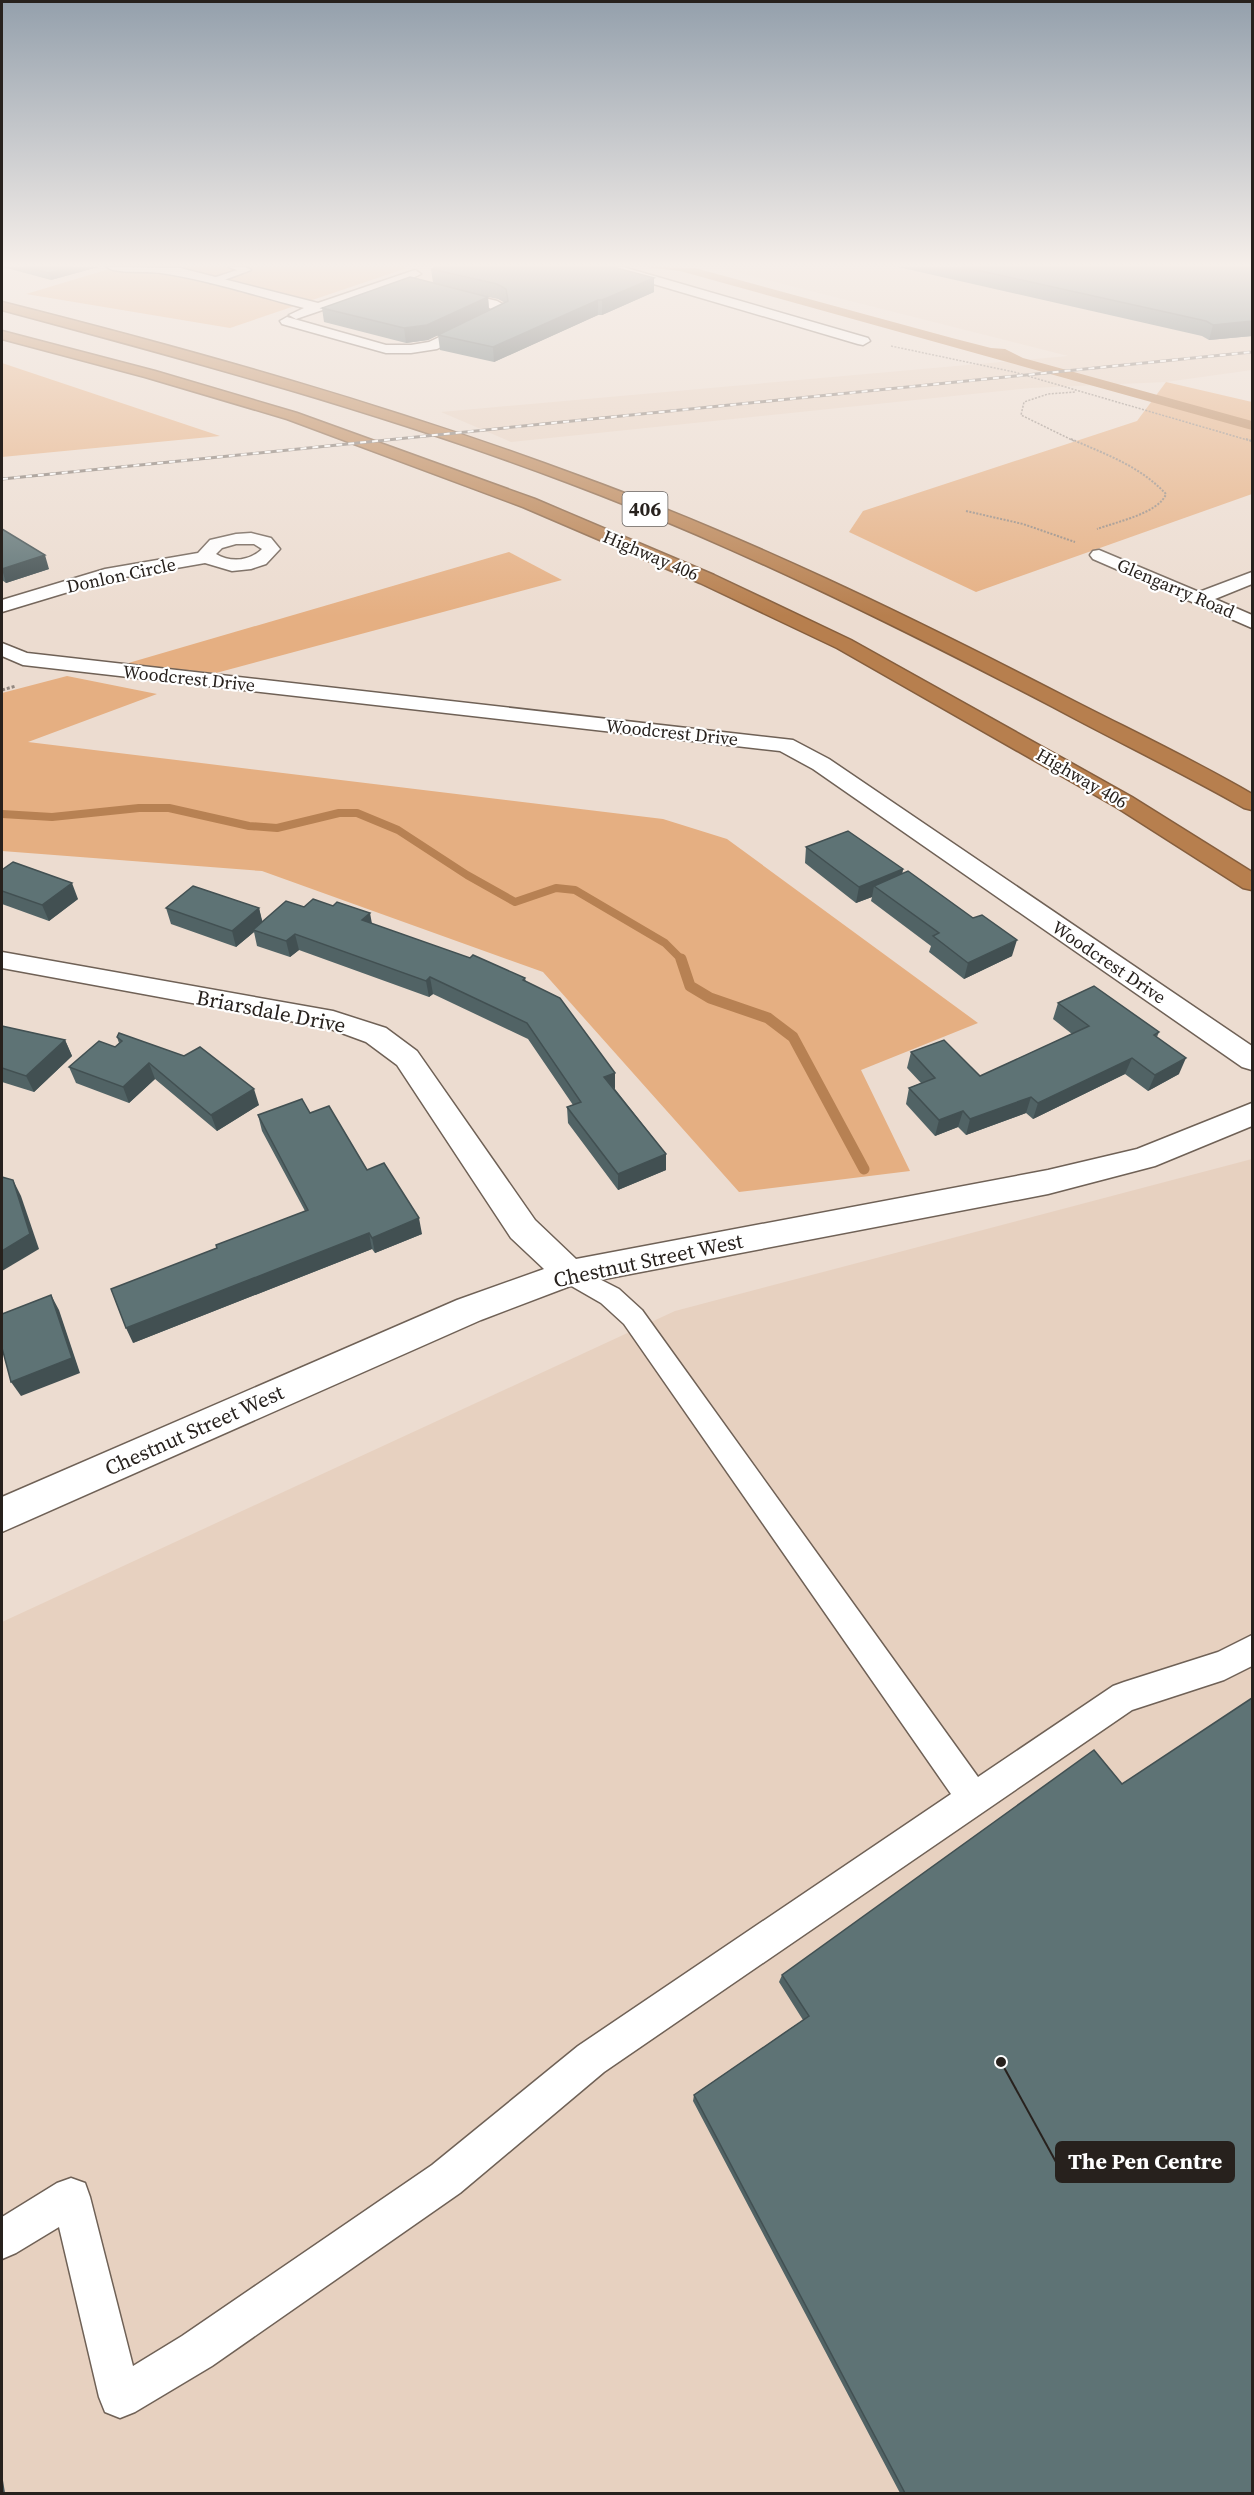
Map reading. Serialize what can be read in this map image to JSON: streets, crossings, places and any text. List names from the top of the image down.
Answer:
{
  "streets": {
    "highway": ["406", "Highway 406"],
    "street": [
      "Donlon Circle",
      "Glengarry Road",
      "Woodcrest Drive",
      "Briarsdale Drive",
      "Chestnut Street West"
    ]
  },
  "crossings": [
    ["Briarsdale Drive", "Chestnut Street West"]
  ],
  "places": ["The Pen Centre"]
}
